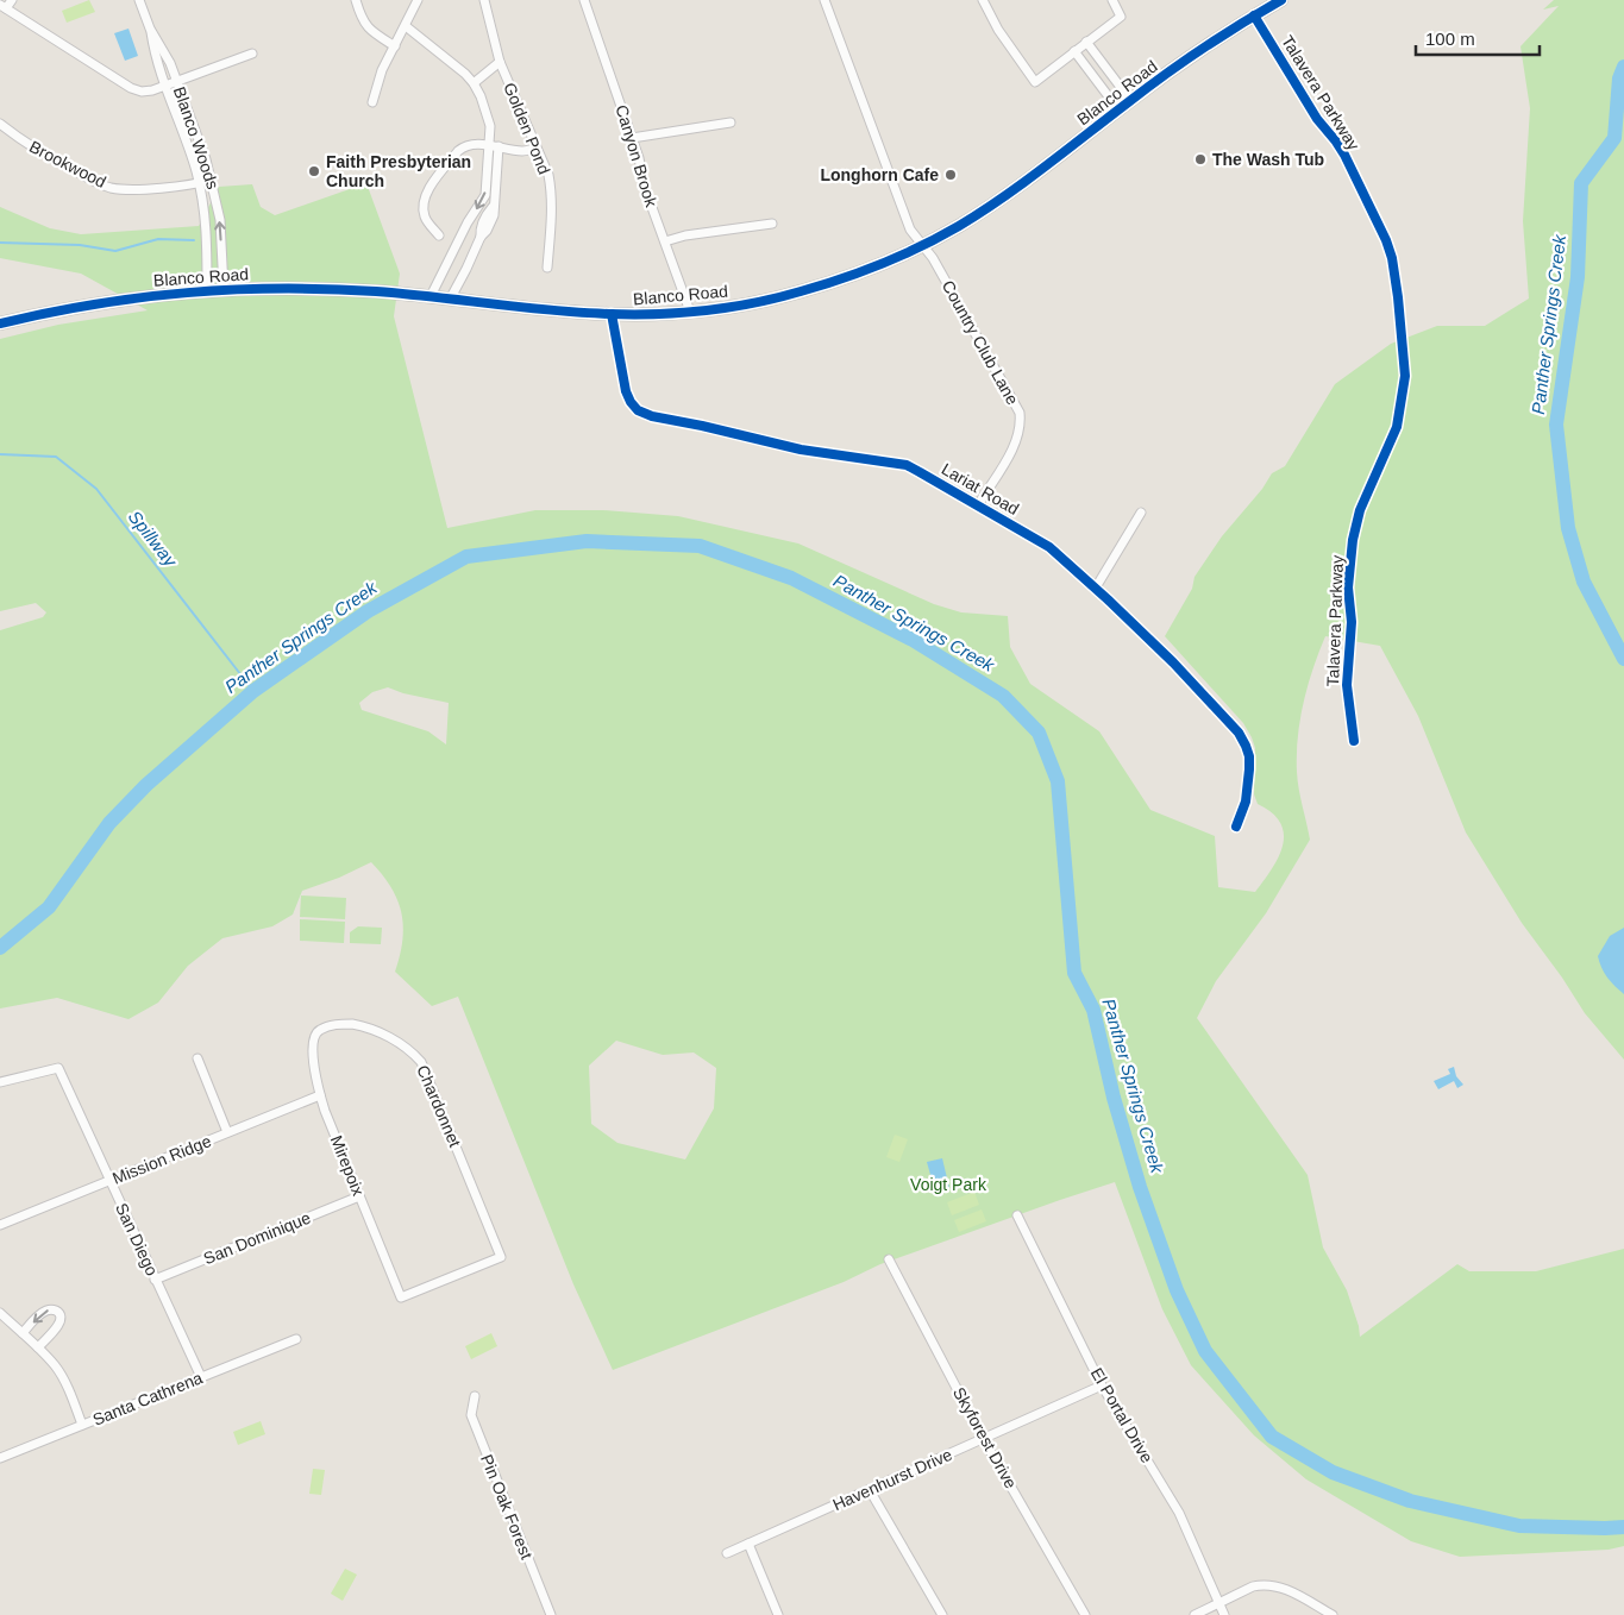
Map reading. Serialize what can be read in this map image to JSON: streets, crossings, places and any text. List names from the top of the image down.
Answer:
{
  "streets": {
    "main road": ["Blanco Road"],
    "street": [
      "Talavera Parkway",
      "Golden Pond",
      "Blanco Woods",
      "Canyon Brook",
      "Brookwood",
      "Country Club Lane",
      "Lariat Road",
      "Chardonnet",
      "Mission Ridge",
      "Mirepoix",
      "San Dominique",
      "San Diego",
      "Santa Cathrena",
      "El Portal Drive",
      "Skyforest Drive",
      "Havenhurst Drive",
      "Pin Oak Forest"
    ]
  },
  "crossings": [
    ["Blanco Road", "Talavera Parkway"],
    ["Blanco Road", "Blanco Woods"],
    ["Blanco Road", "Canyon Brook"],
    ["Blanco Road", "Country Club Lane"],
    ["Blanco Road", "Lariat Road"],
    ["Blanco Woods", "Brookwood"],
    ["Country Club Lane", "Lariat Road"],
    ["Chardonnet", "Mirepoix"],
    ["Mission Ridge", "Mirepoix"],
    ["Mission Ridge", "San Diego"],
    ["Mirepoix", "San Dominique"],
    ["San Dominique", "San Diego"],
    ["San Diego", "Santa Cathrena"],
    ["El Portal Drive", "Havenhurst Drive"],
    ["Skyforest Drive", "Havenhurst Drive"]
  ],
  "water": ["Panther Springs Creek", "Spillway"],
  "parks": ["Voigt Park"],
  "places": ["The Wash Tub", "Faith Presbyterian Church", "Longhorn Cafe"],
  "scale_bar": "100 m"
}
